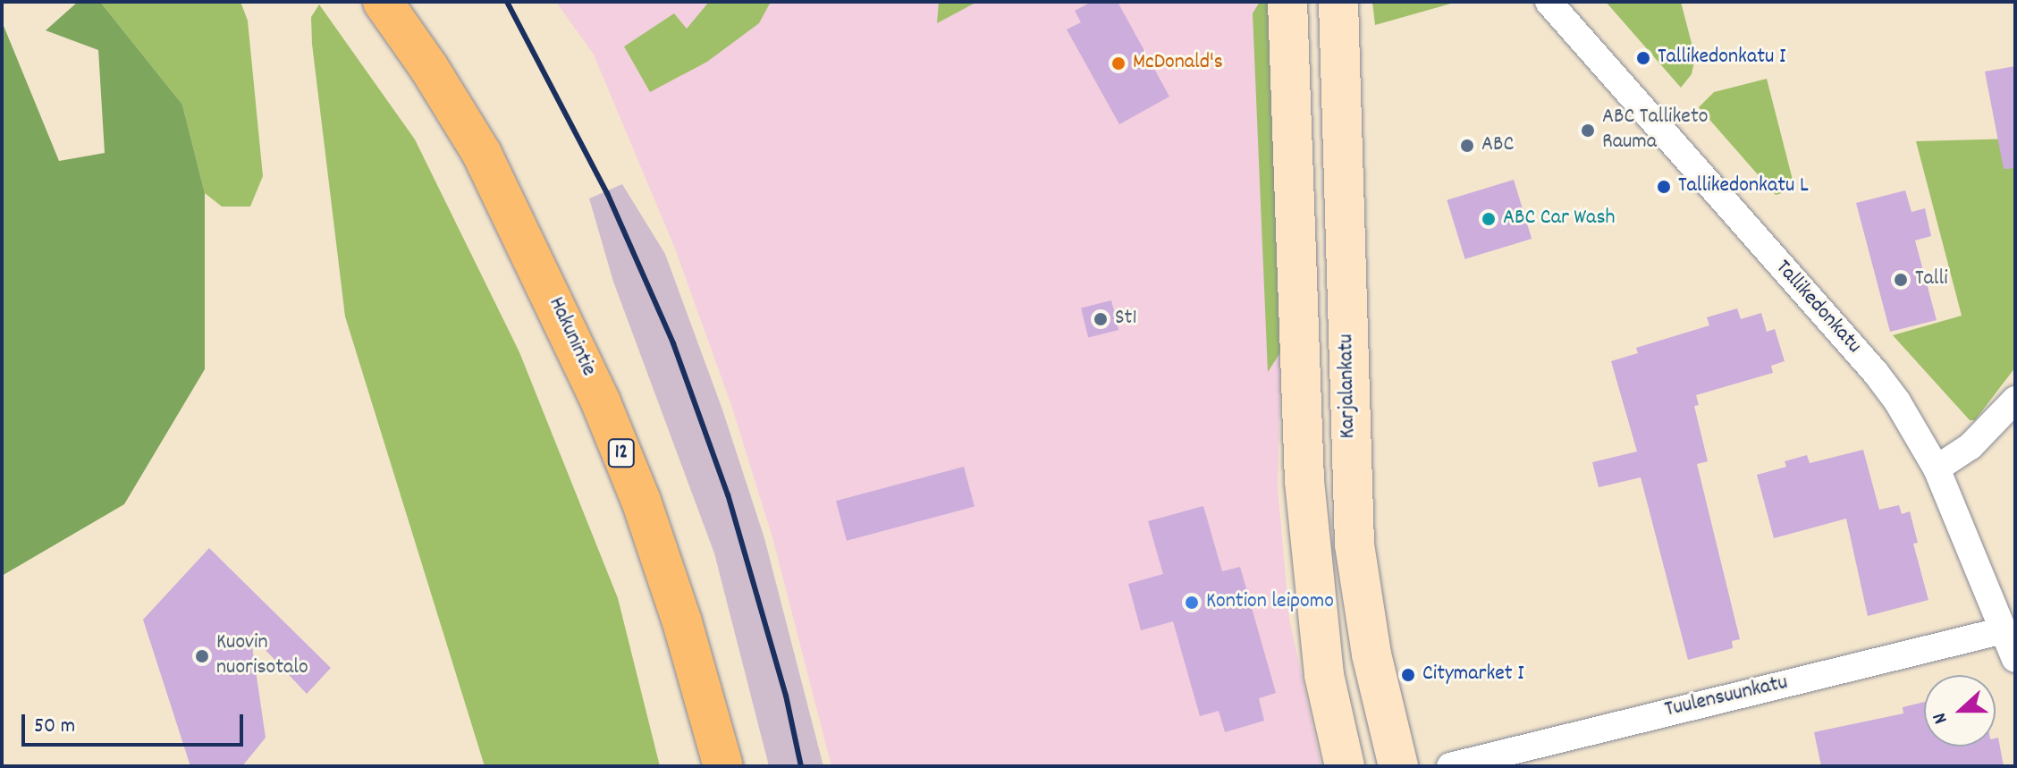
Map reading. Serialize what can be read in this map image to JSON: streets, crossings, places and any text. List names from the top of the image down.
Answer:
{
  "streets": {
    "highway": ["Hakunintie", "12"],
    "main road": ["Karjalankatu"],
    "street": ["Tallikedonkatu", "Tuulensuunkatu"]
  },
  "crossings": [
    ["Tallikedonkatu", "Tuulensuunkatu"]
  ],
  "places": [
    "Tallikedonkatu I",
    "McDonald's",
    "ABC Talliketo Rauma",
    "ABC",
    "Tallikedonkatu L",
    "ABC Car Wash",
    "Talli",
    "St1",
    "Kontion leipomo",
    "Kuovin nuorisotalo",
    "Citymarket I"
  ],
  "scale_bar": "50 m",
  "north": "left"
}
